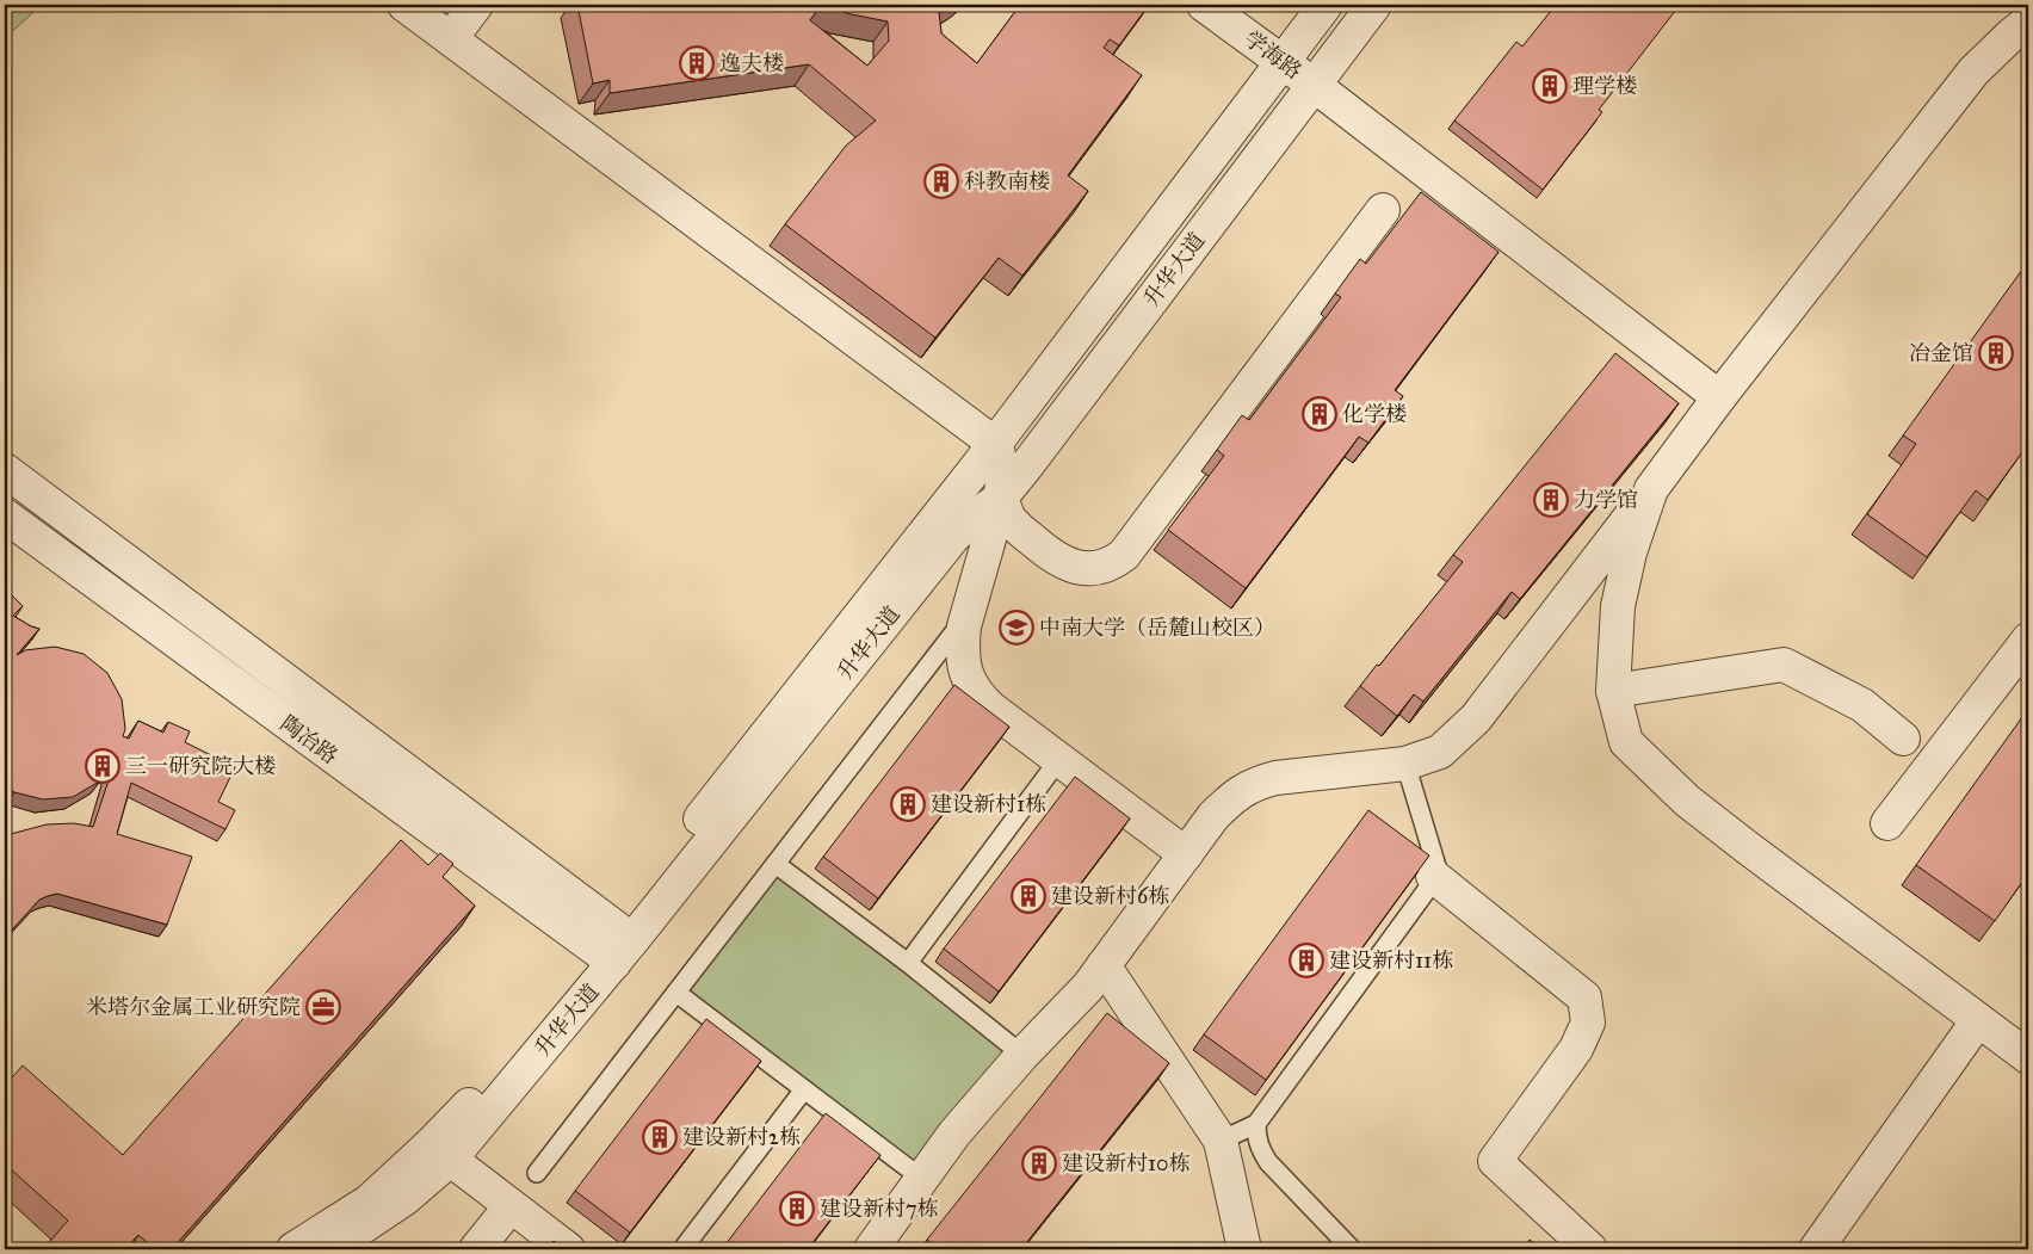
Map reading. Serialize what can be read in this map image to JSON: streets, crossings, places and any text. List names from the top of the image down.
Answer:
{
  "streets": {
    "street": ["学海路", "升华大道", "陶冶路"]
  },
  "crossings": [
    ["学海路", "升华大道"],
    ["升华大道", "陶冶路"]
  ],
  "places": {
    "building": [
      "逸夫楼",
      "理学楼",
      "科教南楼",
      "冶金馆",
      "化学楼",
      "力学馆",
      "三一研究院大楼",
      "建设新村1栋",
      "建设新村6栋",
      "建设新村11栋",
      "建设新村2栋",
      "建设新村10栋",
      "建设新村7栋"
    ],
    "school or university": ["中南大学（岳麓山校区）"],
    "office": ["米塔尔金属工业研究院"]
  }
}
